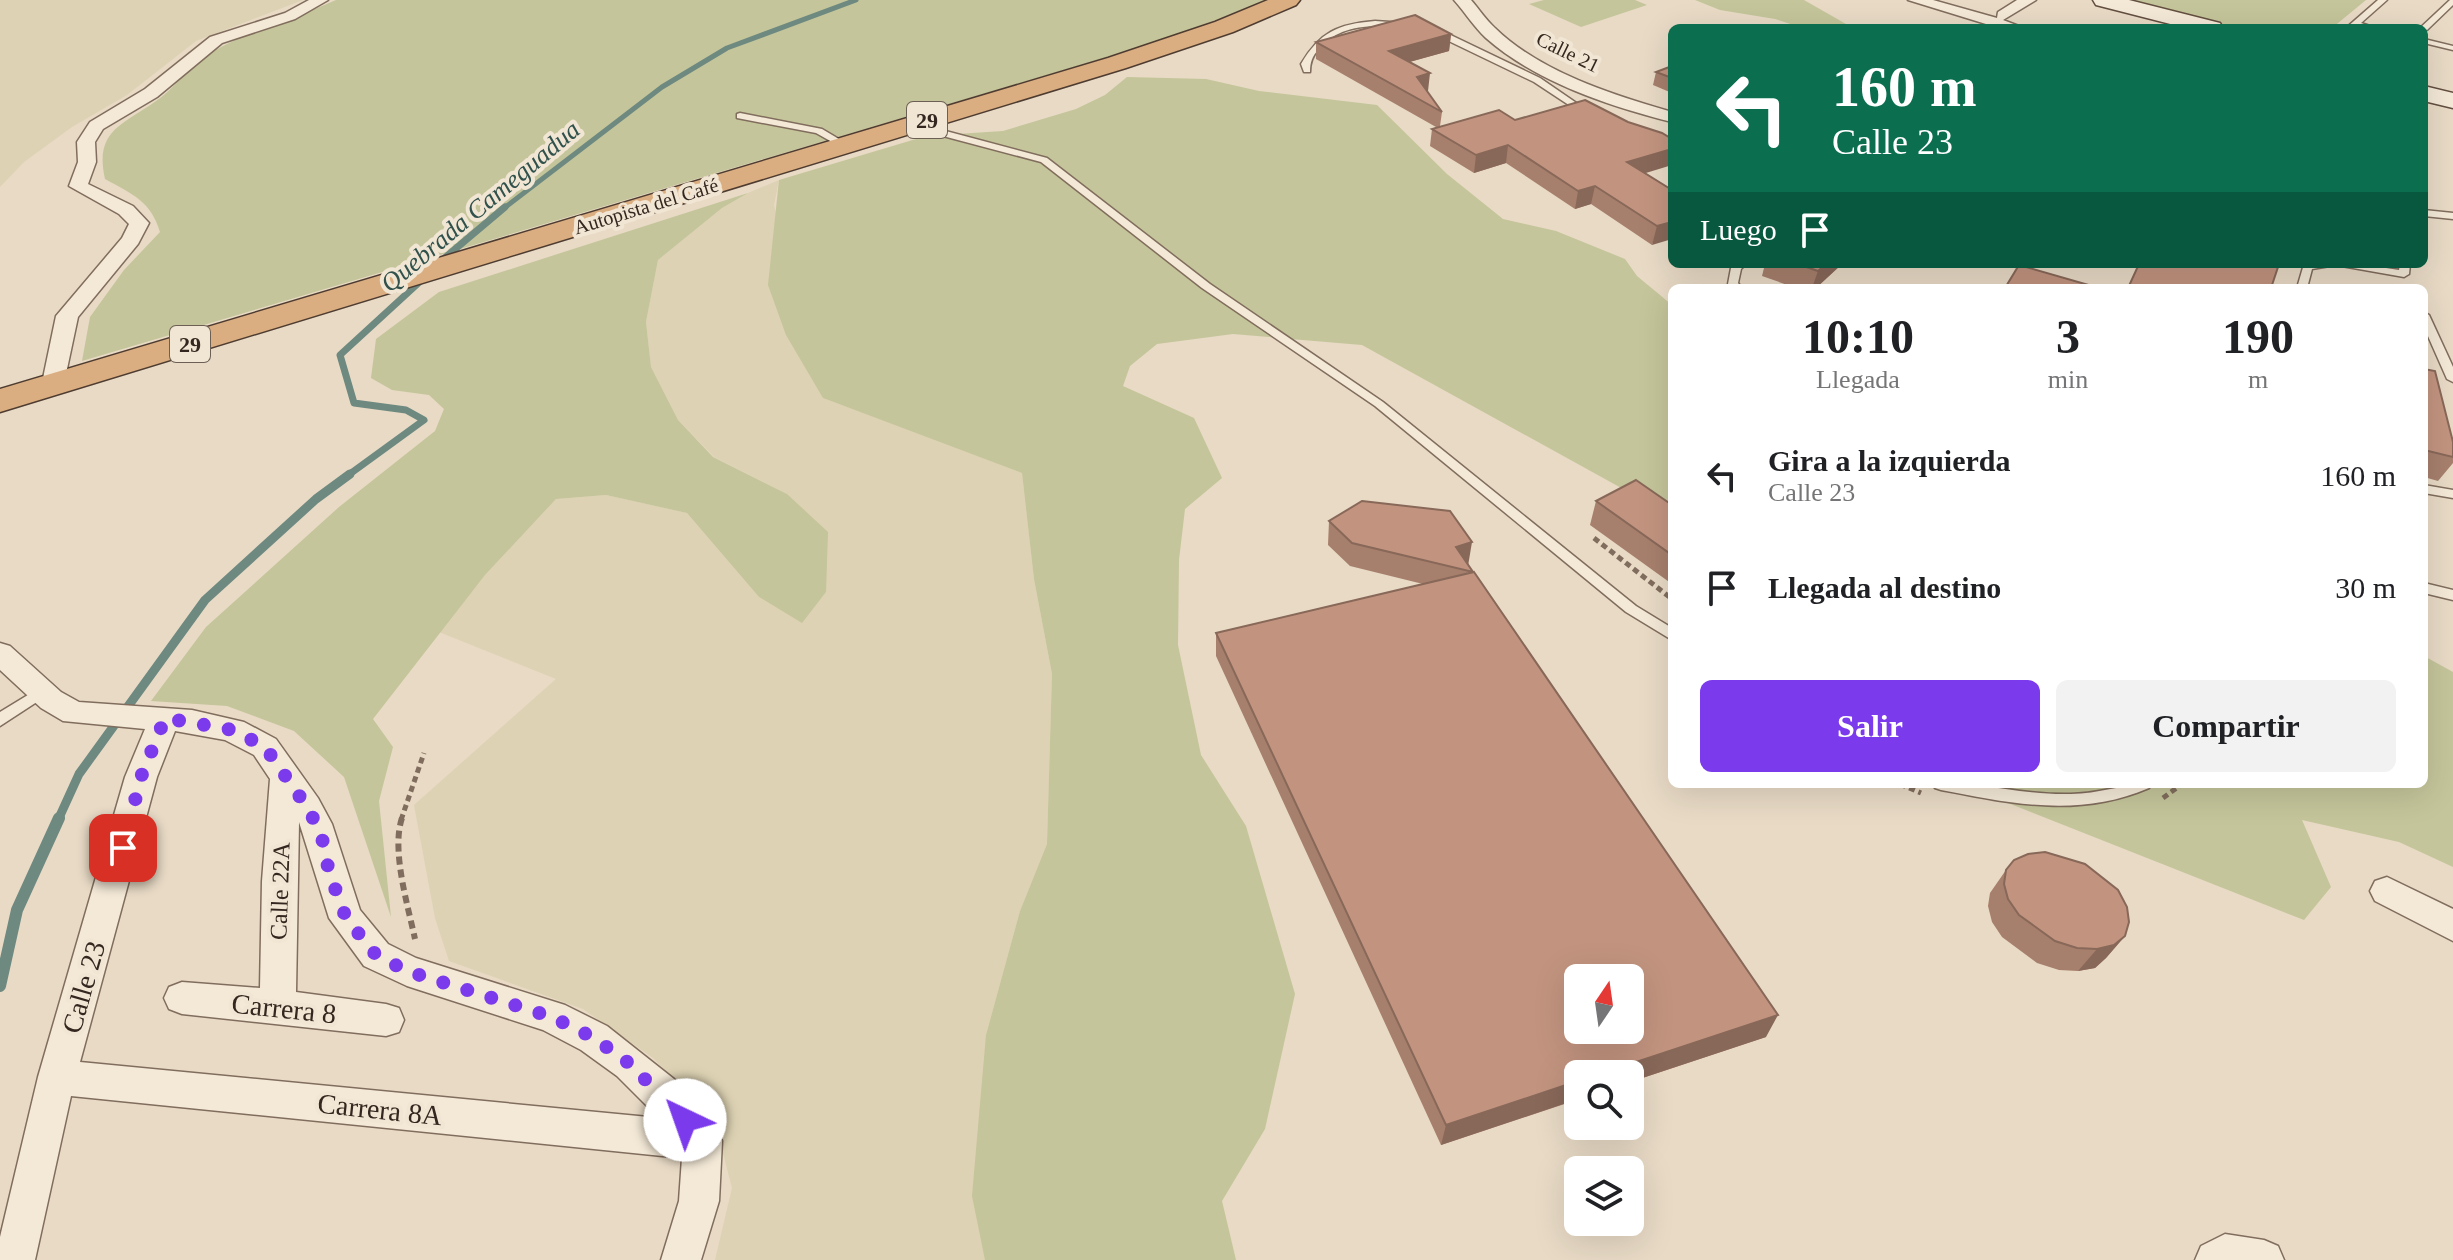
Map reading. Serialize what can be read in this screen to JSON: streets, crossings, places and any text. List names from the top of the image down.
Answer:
{
  "streets": {
    "highway": ["29", "Autopista del Café"],
    "street": [
      "Calle 21",
      "Calle 22A",
      "Calle 23",
      "Carrera 8",
      "Carrera 8A"
    ]
  },
  "crossings": [
    ["Calle 22A", "Carrera 8"],
    ["Calle 23", "Carrera 8A"]
  ],
  "water": ["Quebrada Cameguadua"],
  "north": "top",
  "page": {
    "turn": ["160 m", "Calle 23"],
    "then": "Luego",
    "eta": [
      "10:10",
      "Llegada",
      "3",
      "min",
      "190",
      "m"
    ],
    "list": [
      {
        "name": "Gira a la izquierda",
        "note": "Calle 23",
        "value": "160 m"
      },
      {
        "name": "Llegada al destino",
        "value": "30 m"
      }
    ],
    "buttons": ["Salir", "Compartir"]
  }
}
